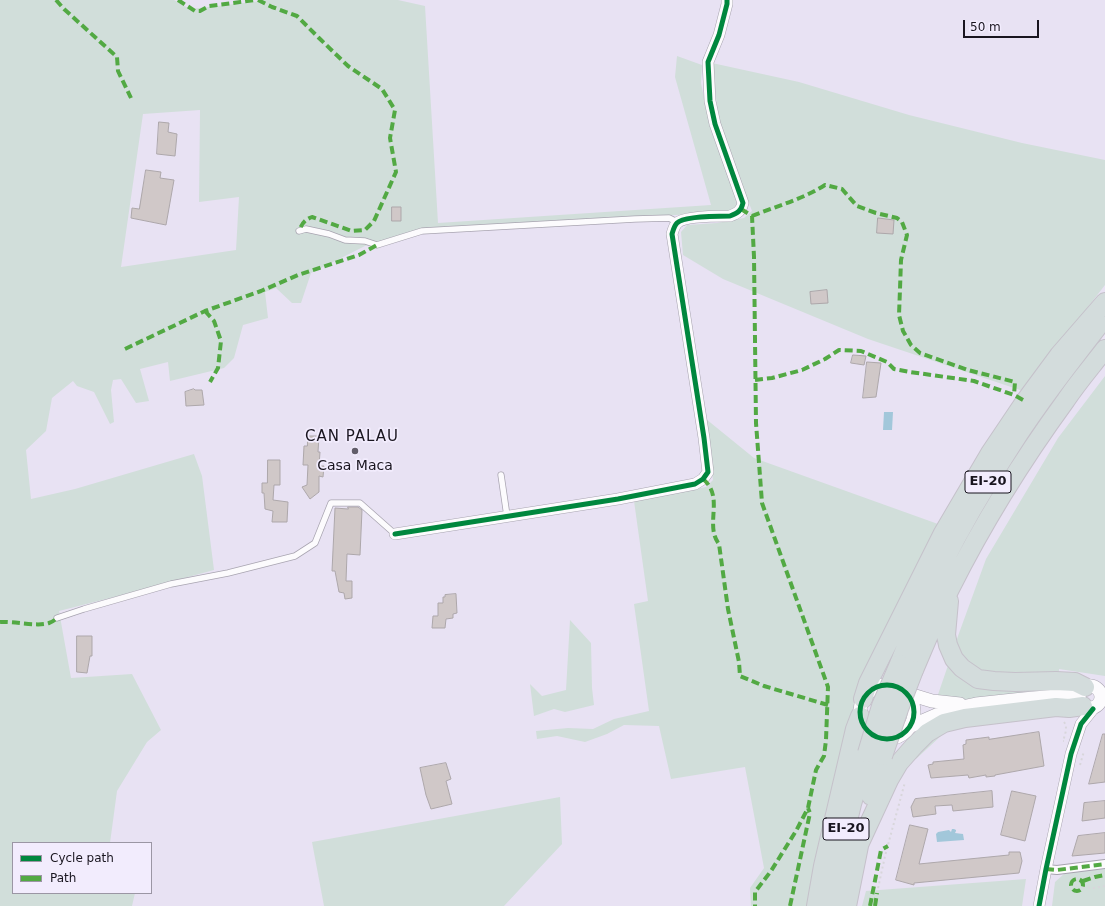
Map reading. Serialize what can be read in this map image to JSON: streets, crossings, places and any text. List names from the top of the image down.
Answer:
{
  "streets": {
    "highway": ["EI-20"]
  },
  "districts": ["CAN PALAU"],
  "places": ["Casa Maca"],
  "legend": ["Cycle path", "Path"],
  "scale_bar": "50 m"
}
